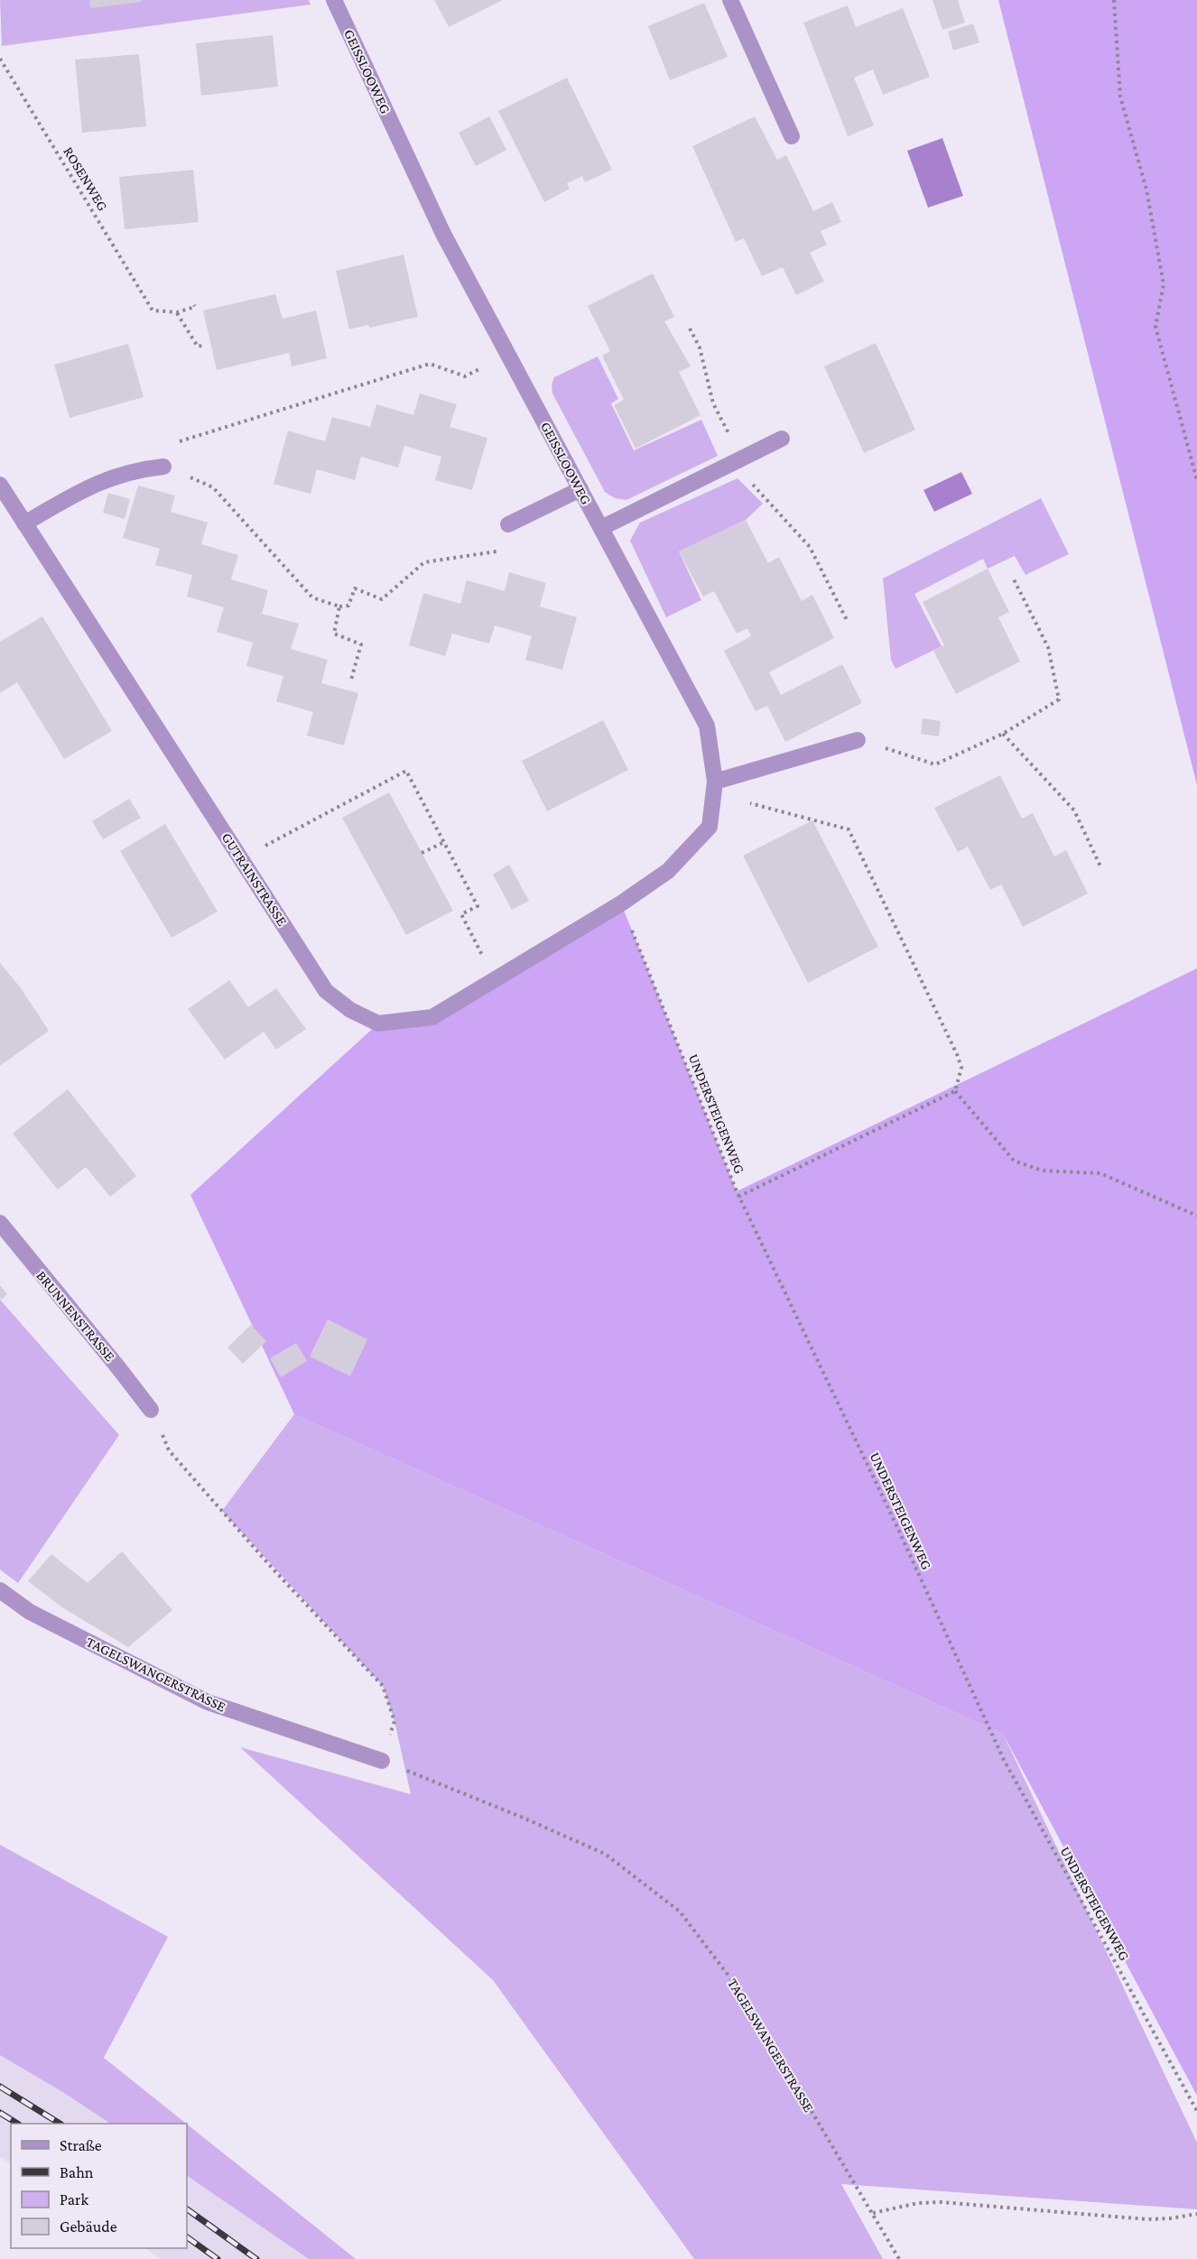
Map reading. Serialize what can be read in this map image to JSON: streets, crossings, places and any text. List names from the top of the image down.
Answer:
{
  "streets": {
    "street": [
      "GEISSLOOWEG",
      "GUTRAINSTRASSE",
      "BRUNNENSTRASSE",
      "TAGELSWANGERSTRASSE"
    ],
    "path": ["ROSENWEG", "UNDERSTEIGENWEG"]
  },
  "crossings": [
    ["GEISSLOOWEG", "GUTRAINSTRASSE"],
    ["GEISSLOOWEG", "UNDERSTEIGENWEG"],
    ["GUTRAINSTRASSE", "UNDERSTEIGENWEG"]
  ],
  "legend": [
    "Straße",
    "Bahn",
    "Park",
    "Gebäude"
  ]
}
